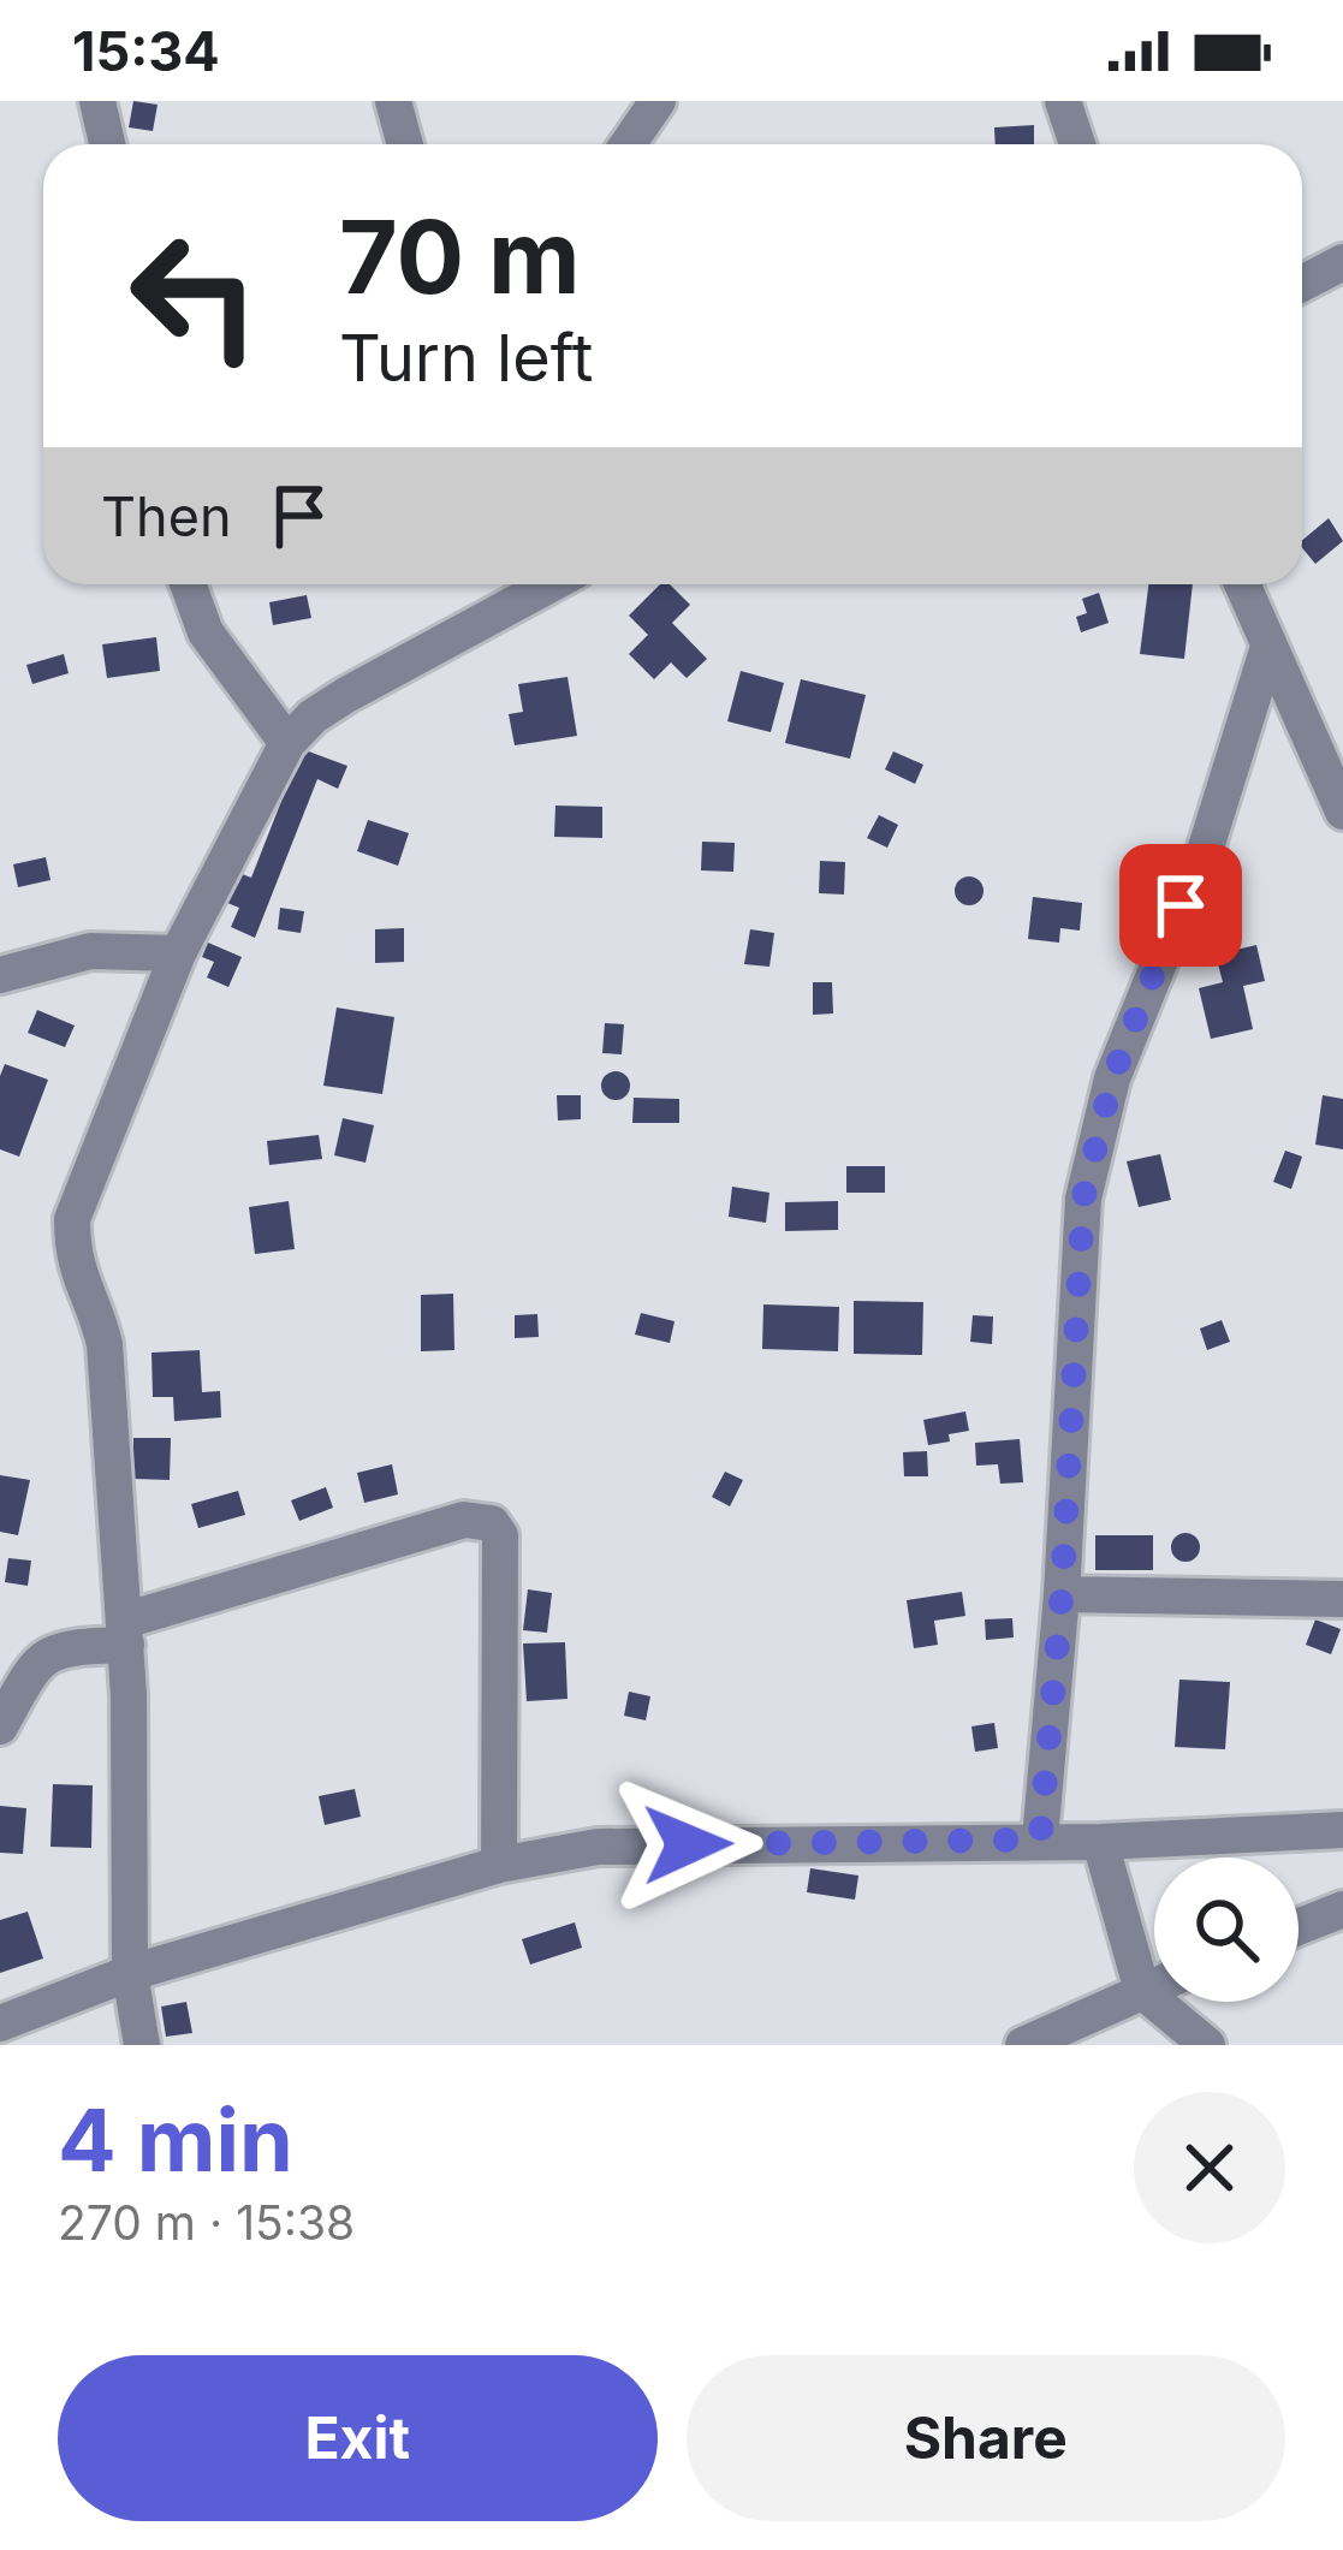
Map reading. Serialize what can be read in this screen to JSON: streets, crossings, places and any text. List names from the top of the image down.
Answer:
{
  "page": {
    "status": "15:34",
    "turn": ["70 m", "Turn left"],
    "then": "Then",
    "heading": ["4 min", "270 m · 15:38"],
    "buttons": ["Exit", "Share"]
  }
}
